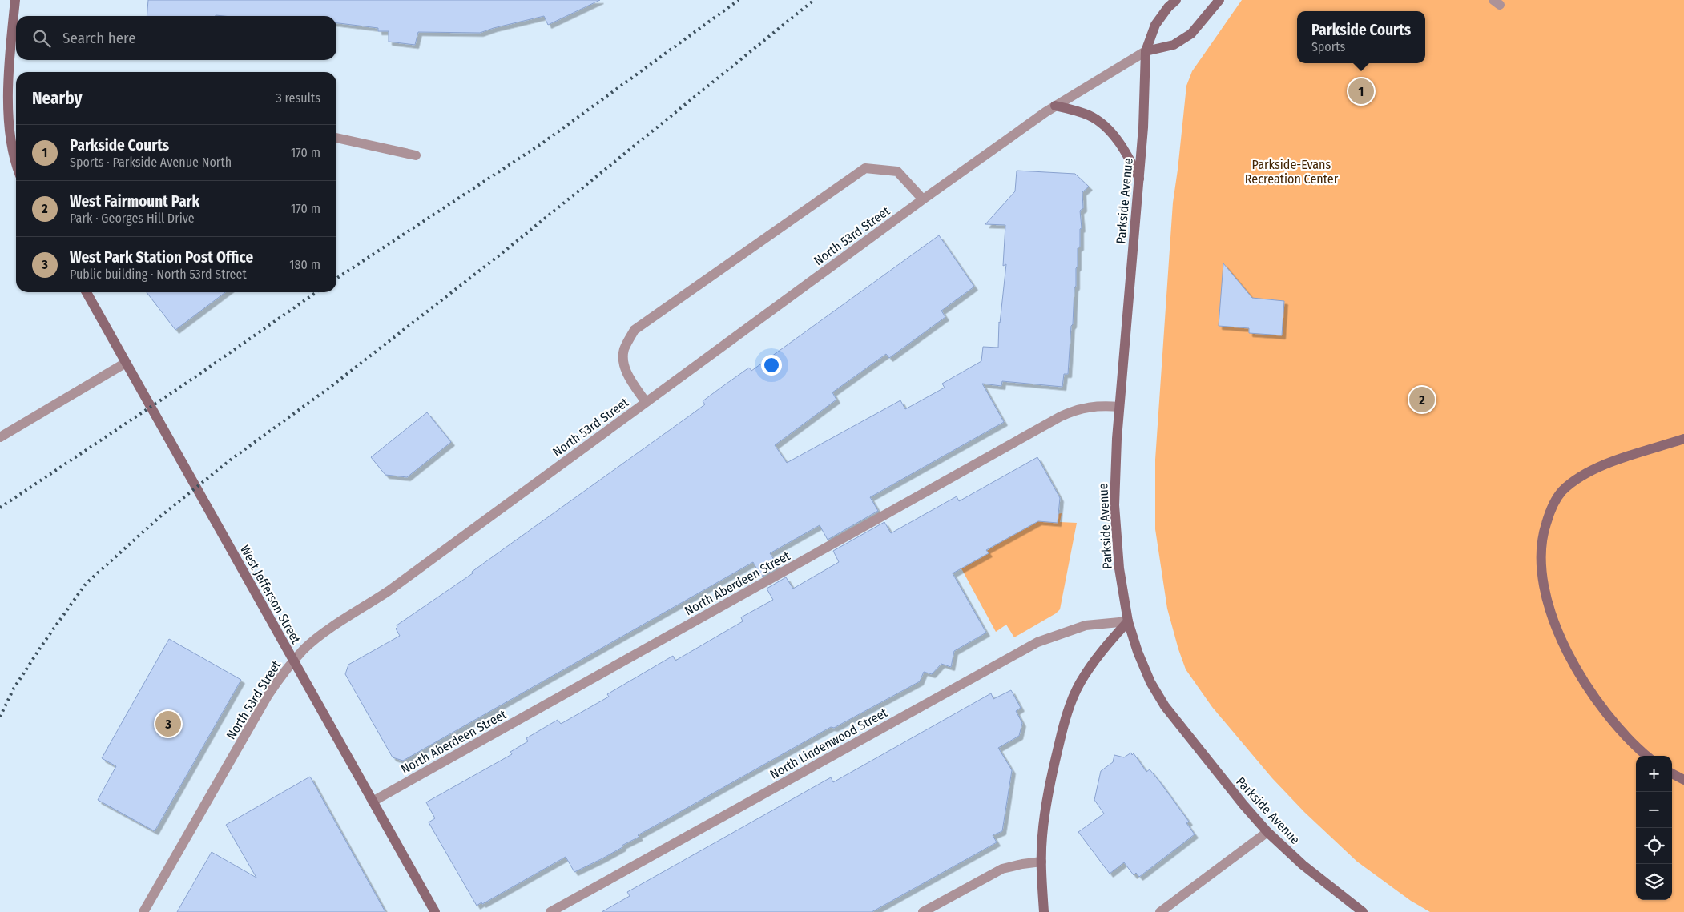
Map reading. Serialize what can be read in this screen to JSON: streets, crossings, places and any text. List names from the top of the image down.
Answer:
{
  "streets": {
    "street": [
      "Parkside Avenue",
      "North 53rd Street",
      "North Aberdeen Street",
      "West Jefferson Street",
      "North Lindenwood Street"
    ]
  },
  "crossings": [
    ["Parkside Avenue", "North 53rd Street"],
    ["Parkside Avenue", "North Aberdeen Street"],
    ["Parkside Avenue", "North Lindenwood Street"],
    ["North 53rd Street", "West Jefferson Street"],
    ["North Aberdeen Street", "West Jefferson Street"]
  ],
  "parks": ["Parkside-Evans Recreation Center"],
  "page": {
    "popup": ["Parkside Courts", "Sports"],
    "search": "Search here",
    "heading": ["Nearby", "3 results"],
    "pins": ["1", "2", "3"],
    "list": [
      {
        "mark": "1",
        "name": "Parkside Courts",
        "note": "Sports · Parkside Avenue North",
        "value": "170 m"
      },
      {
        "mark": "2",
        "name": "West Fairmount Park",
        "note": "Park · Georges Hill Drive",
        "value": "170 m"
      },
      {
        "mark": "3",
        "name": "West Park Station Post Office",
        "note": "Public building · North 53rd Street",
        "value": "180 m"
      }
    ],
    "map_buttons": ["+", "−"]
  }
}
